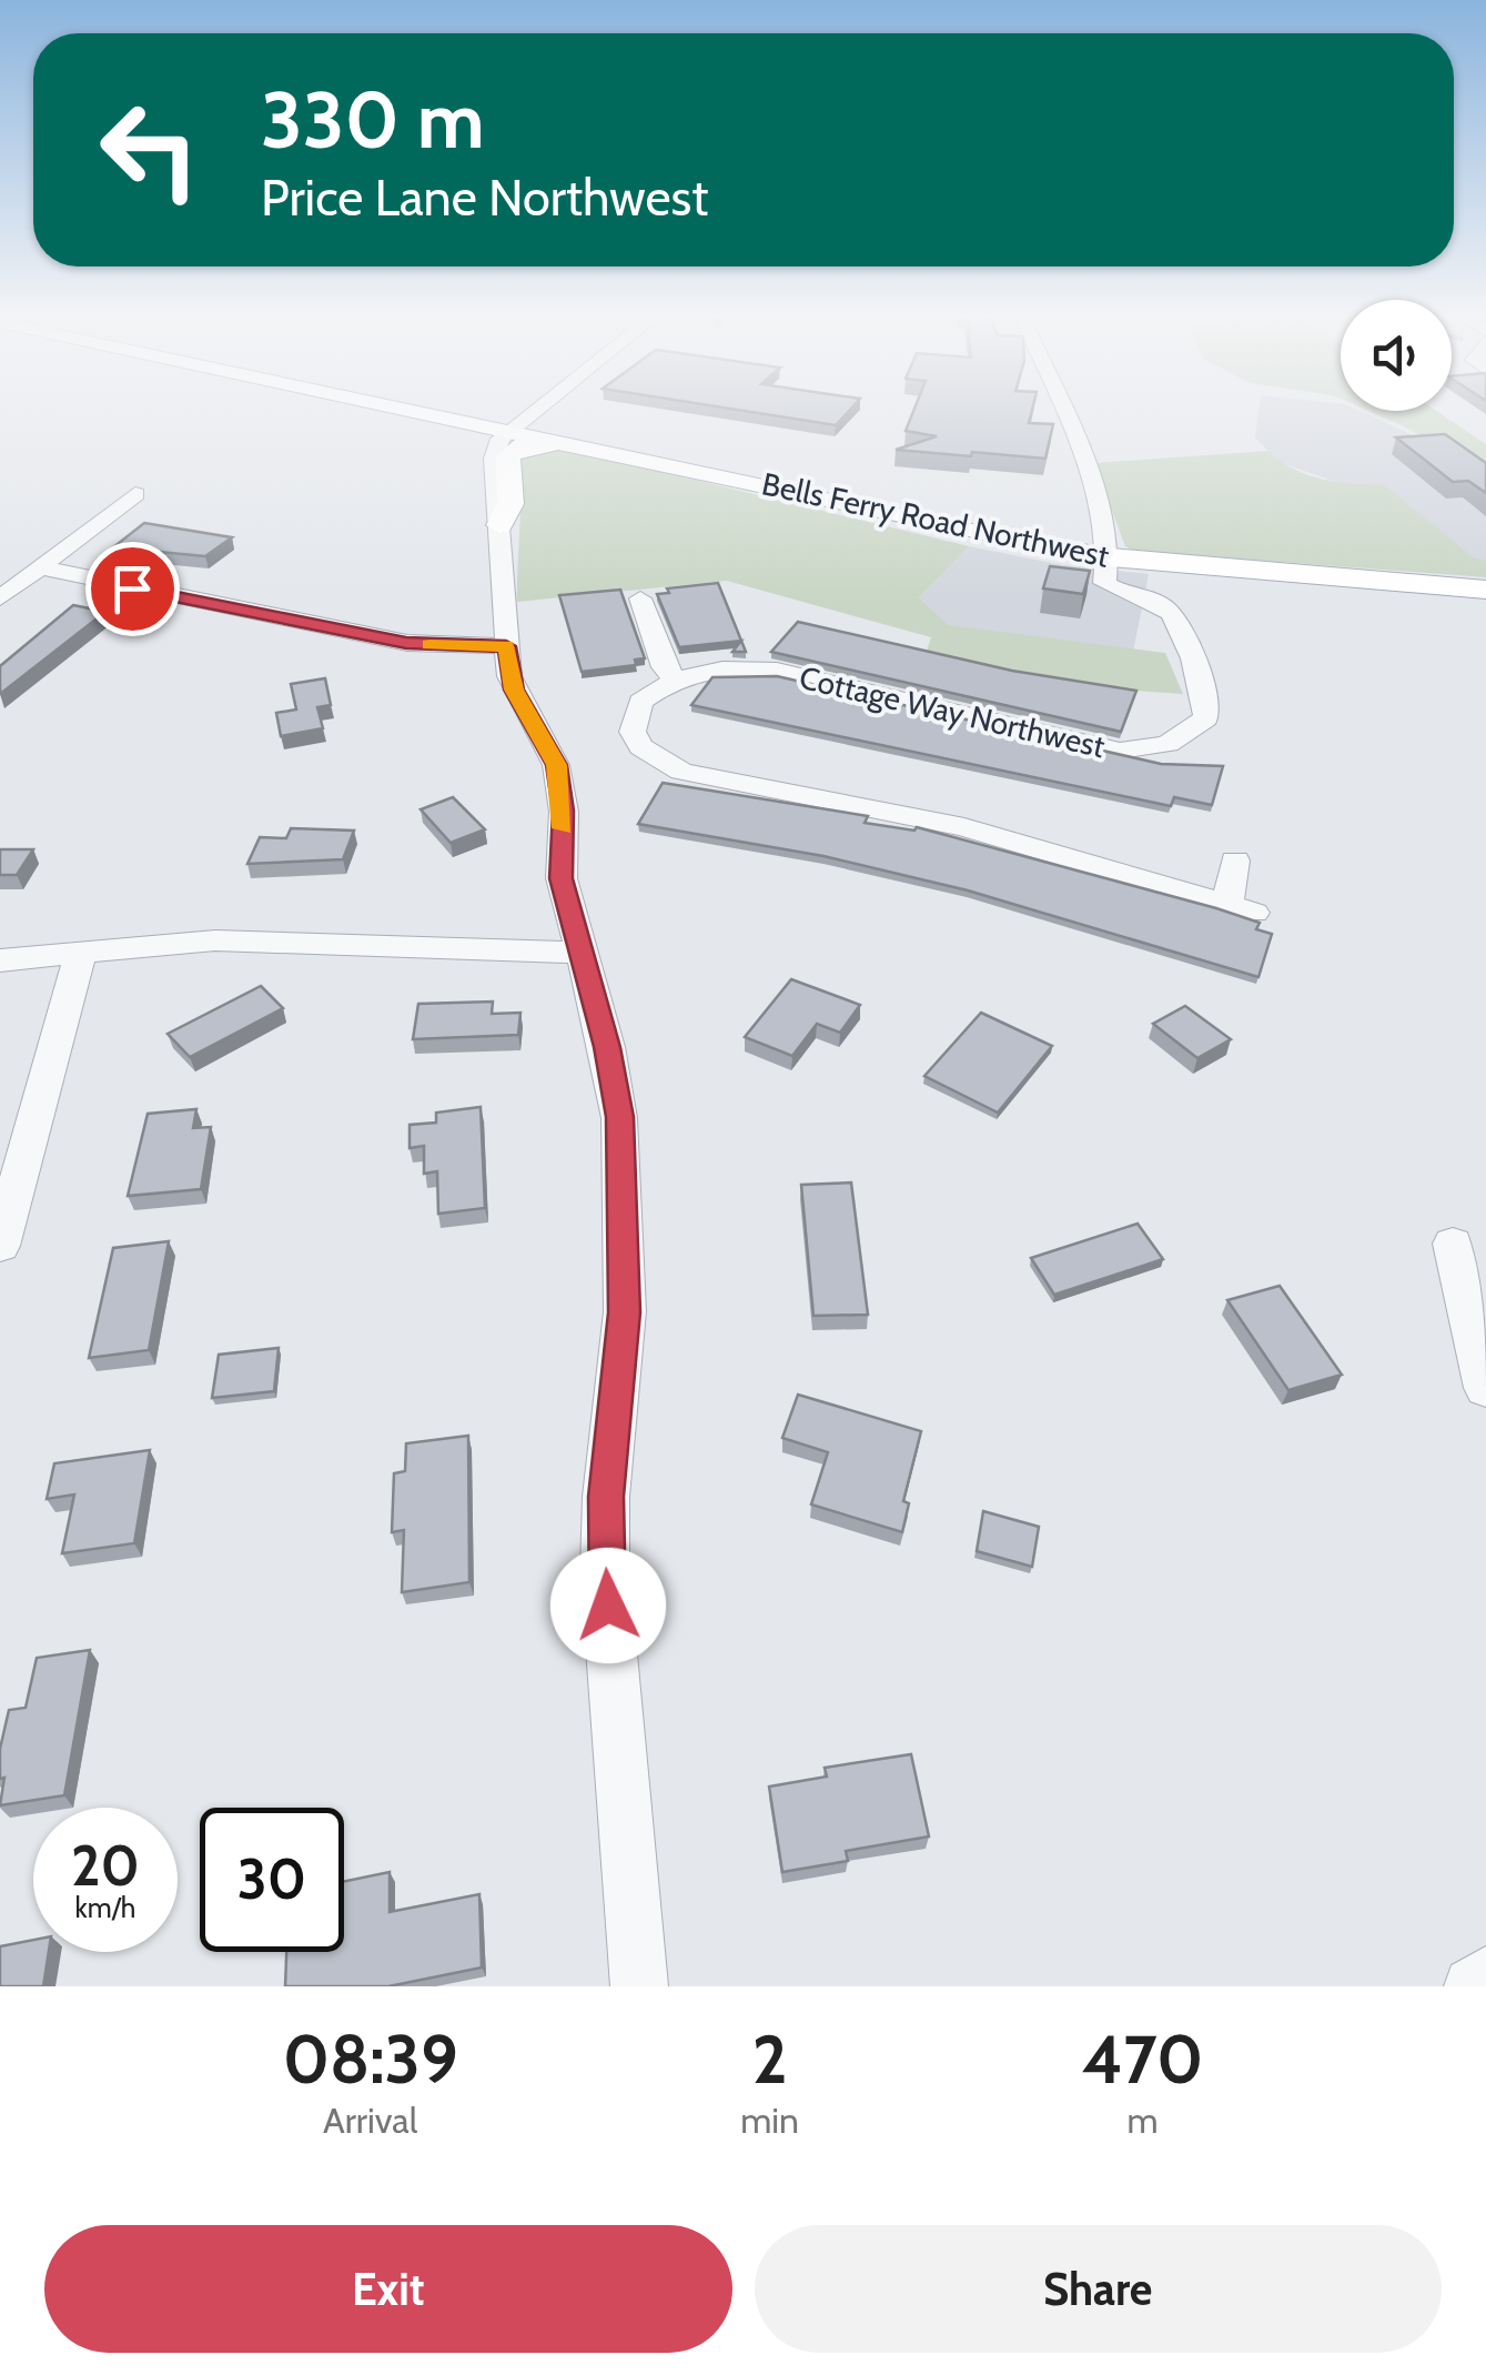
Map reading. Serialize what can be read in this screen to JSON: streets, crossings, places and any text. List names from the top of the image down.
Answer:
{
  "streets": {
    "main road": ["Bells Ferry Road Northwest"],
    "street": ["Cottage Way Northwest"]
  },
  "crossings": [
    ["Bells Ferry Road Northwest", "Cottage Way Northwest"]
  ],
  "page": {
    "turn": ["330 m", "Price Lane Northwest"],
    "speed": "20 km/h",
    "limit": "30",
    "eta": [
      "08:39",
      "Arrival",
      "2",
      "min",
      "470",
      "m"
    ],
    "buttons": ["Exit", "Share"]
  }
}
